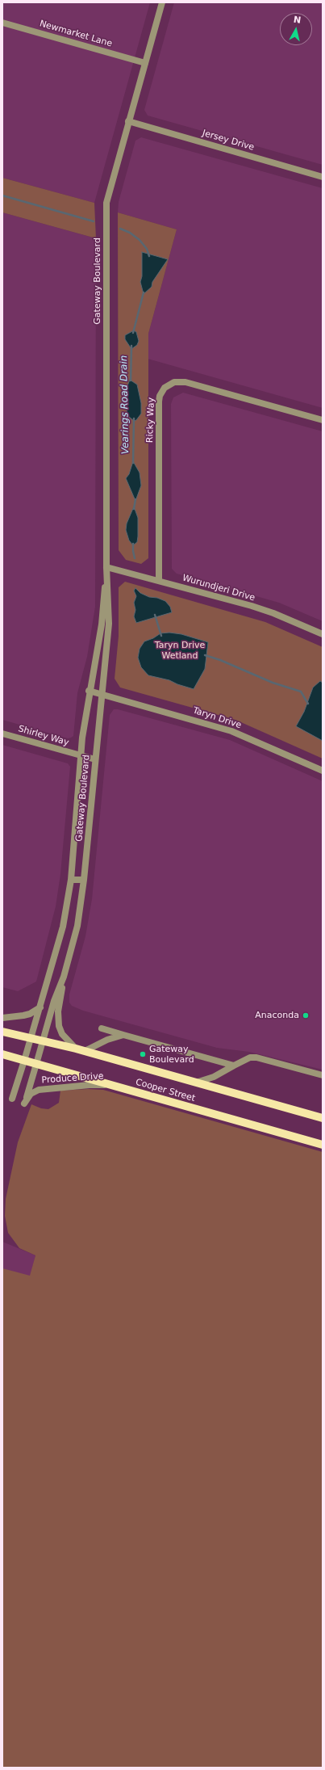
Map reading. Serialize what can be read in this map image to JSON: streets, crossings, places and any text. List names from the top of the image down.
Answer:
{
  "streets": {
    "main road": ["Cooper Street"],
    "street": [
      "Newmarket Lane",
      "Jersey Drive",
      "Gateway Boulevard",
      "Ricky Way",
      "Wurundjeri Drive",
      "Taryn Drive",
      "Shirley Way",
      "Produce Drive"
    ]
  },
  "crossings": [
    ["Newmarket Lane", "Gateway Boulevard"],
    ["Jersey Drive", "Gateway Boulevard"],
    ["Gateway Boulevard", "Wurundjeri Drive"],
    ["Gateway Boulevard", "Taryn Drive"],
    ["Gateway Boulevard", "Shirley Way"],
    ["Gateway Boulevard", "Produce Drive"],
    ["Gateway Boulevard", "Cooper Street"],
    ["Ricky Way", "Wurundjeri Drive"],
    ["Produce Drive", "Cooper Street"]
  ],
  "water": ["Vearings Road Drain"],
  "parks": ["Taryn Drive Wetland"],
  "places": ["Anaconda", "Gateway Boulevard"],
  "north": "top"
}
